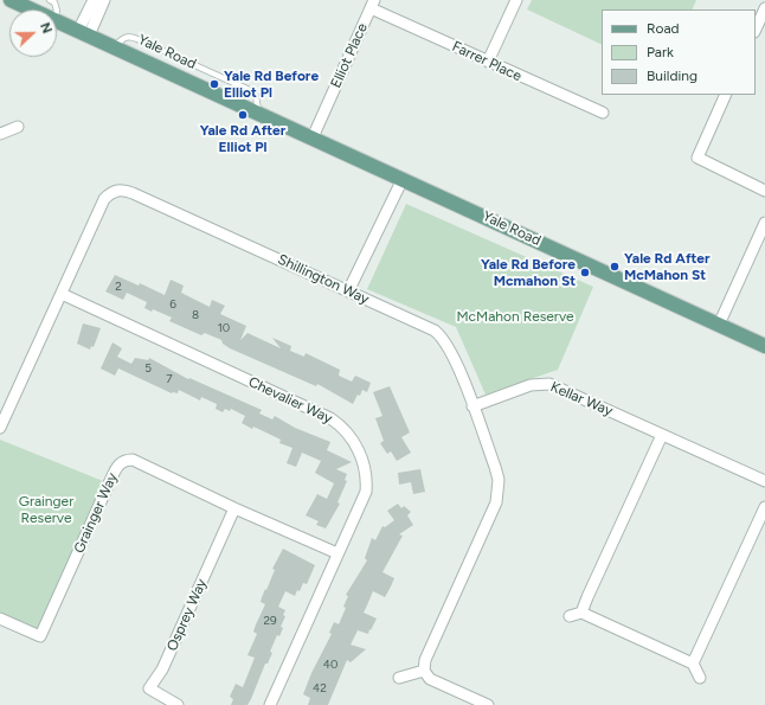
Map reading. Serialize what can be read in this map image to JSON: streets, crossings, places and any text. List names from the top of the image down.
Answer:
{
  "streets": {
    "main road": ["Yale Road"],
    "street": [
      "Elliot Place",
      "Farrer Place",
      "Shillington Way",
      "Kellar Way",
      "Chevalier Way",
      "Grainger Way",
      "Osprey Way"
    ]
  },
  "crossings": [
    ["Yale Road", "Elliot Place"],
    ["Elliot Place", "Farrer Place"],
    ["Shillington Way", "Kellar Way"],
    ["Shillington Way", "Chevalier Way"],
    ["Chevalier Way", "Grainger Way"],
    ["Grainger Way", "Osprey Way"]
  ],
  "parks": ["McMahon Reserve", "Grainger Reserve"],
  "places": [
    "Yale Rd Before Elliot Pl",
    "Yale Rd After Elliot Pl",
    "Yale Rd After McMahon St",
    "Yale Rd Before Mcmahon St"
  ],
  "house_numbers": [
    "2",
    "6",
    "8",
    "10",
    "5",
    "7",
    "29",
    "40",
    "42"
  ],
  "legend": ["Road", "Park", "Building"],
  "north": "right"
}
